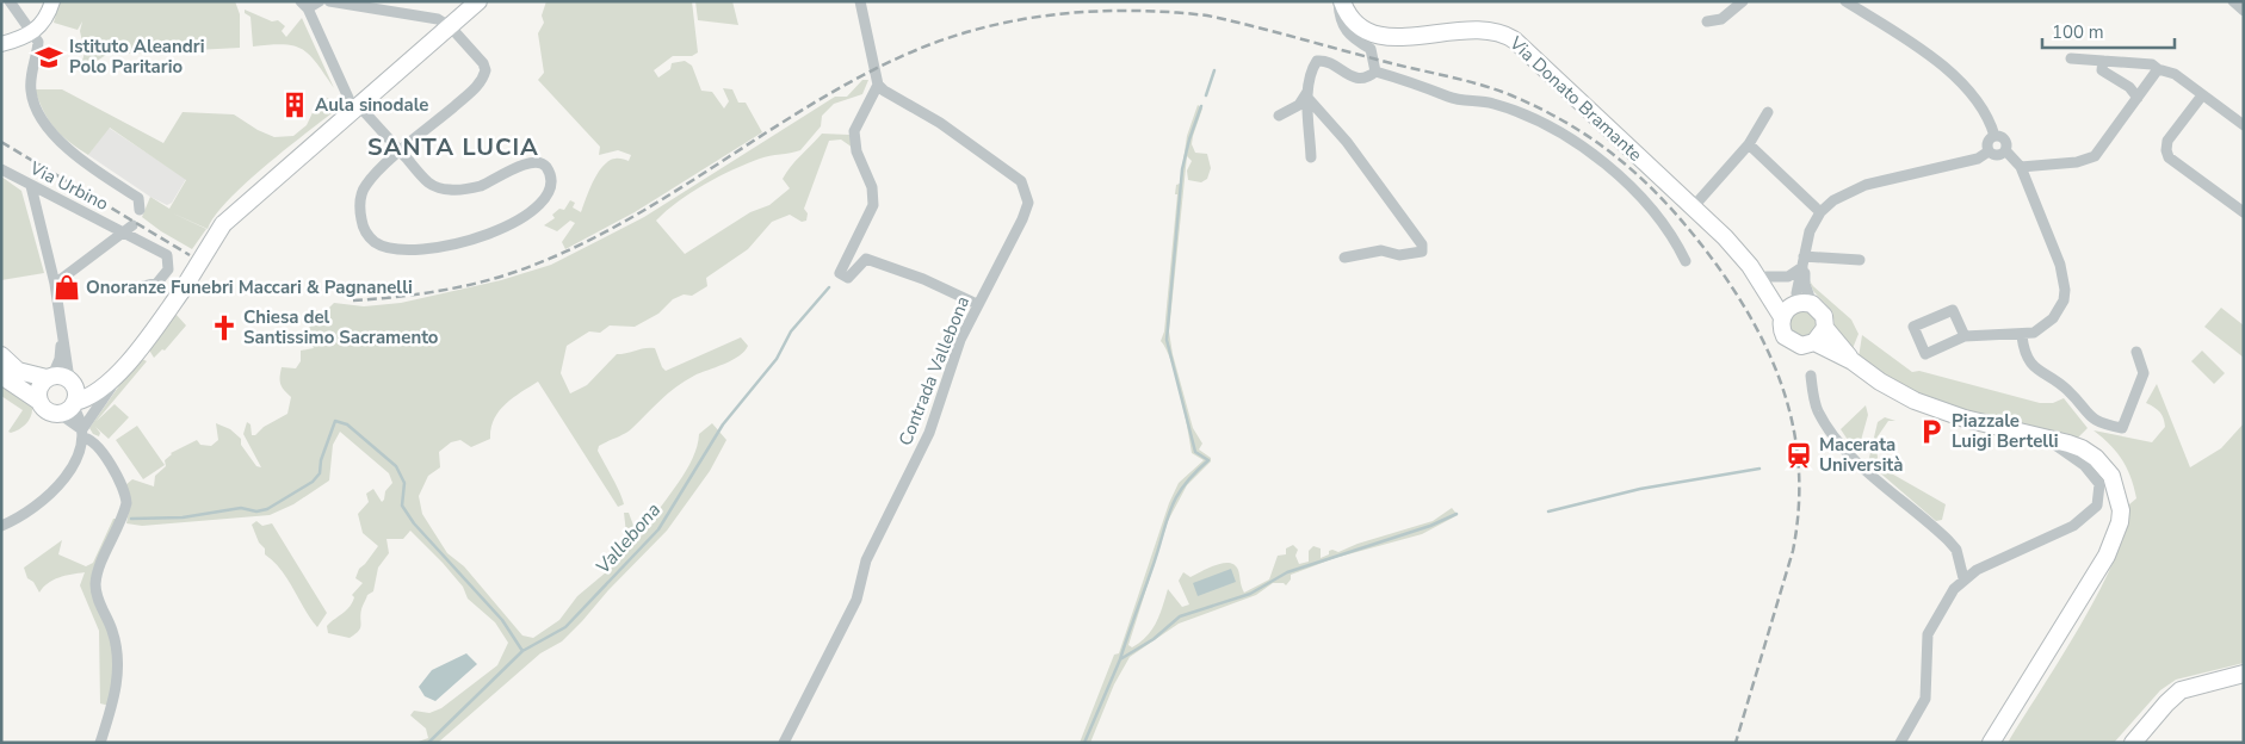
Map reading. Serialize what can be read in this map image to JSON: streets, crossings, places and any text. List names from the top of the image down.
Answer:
{
  "streets": {
    "main road": ["Via Donato Bramante"],
    "street": ["Via Urbino", "Contrada Vallebona"]
  },
  "districts": ["SANTA LUCIA"],
  "water": ["Vallebona"],
  "places": {
    "school or university": ["Istituto Aleandri Polo Paritario"],
    "building": ["Aula sinodale"],
    "shop": ["Onoranze Funebri Maccari & Pagnanelli"],
    "church": ["Chiesa del Santissimo Sacramento"],
    "parking": ["Piazzale Luigi Bertelli"],
    "station": ["Macerata Università"]
  },
  "scale_bar": "100 m"
}
